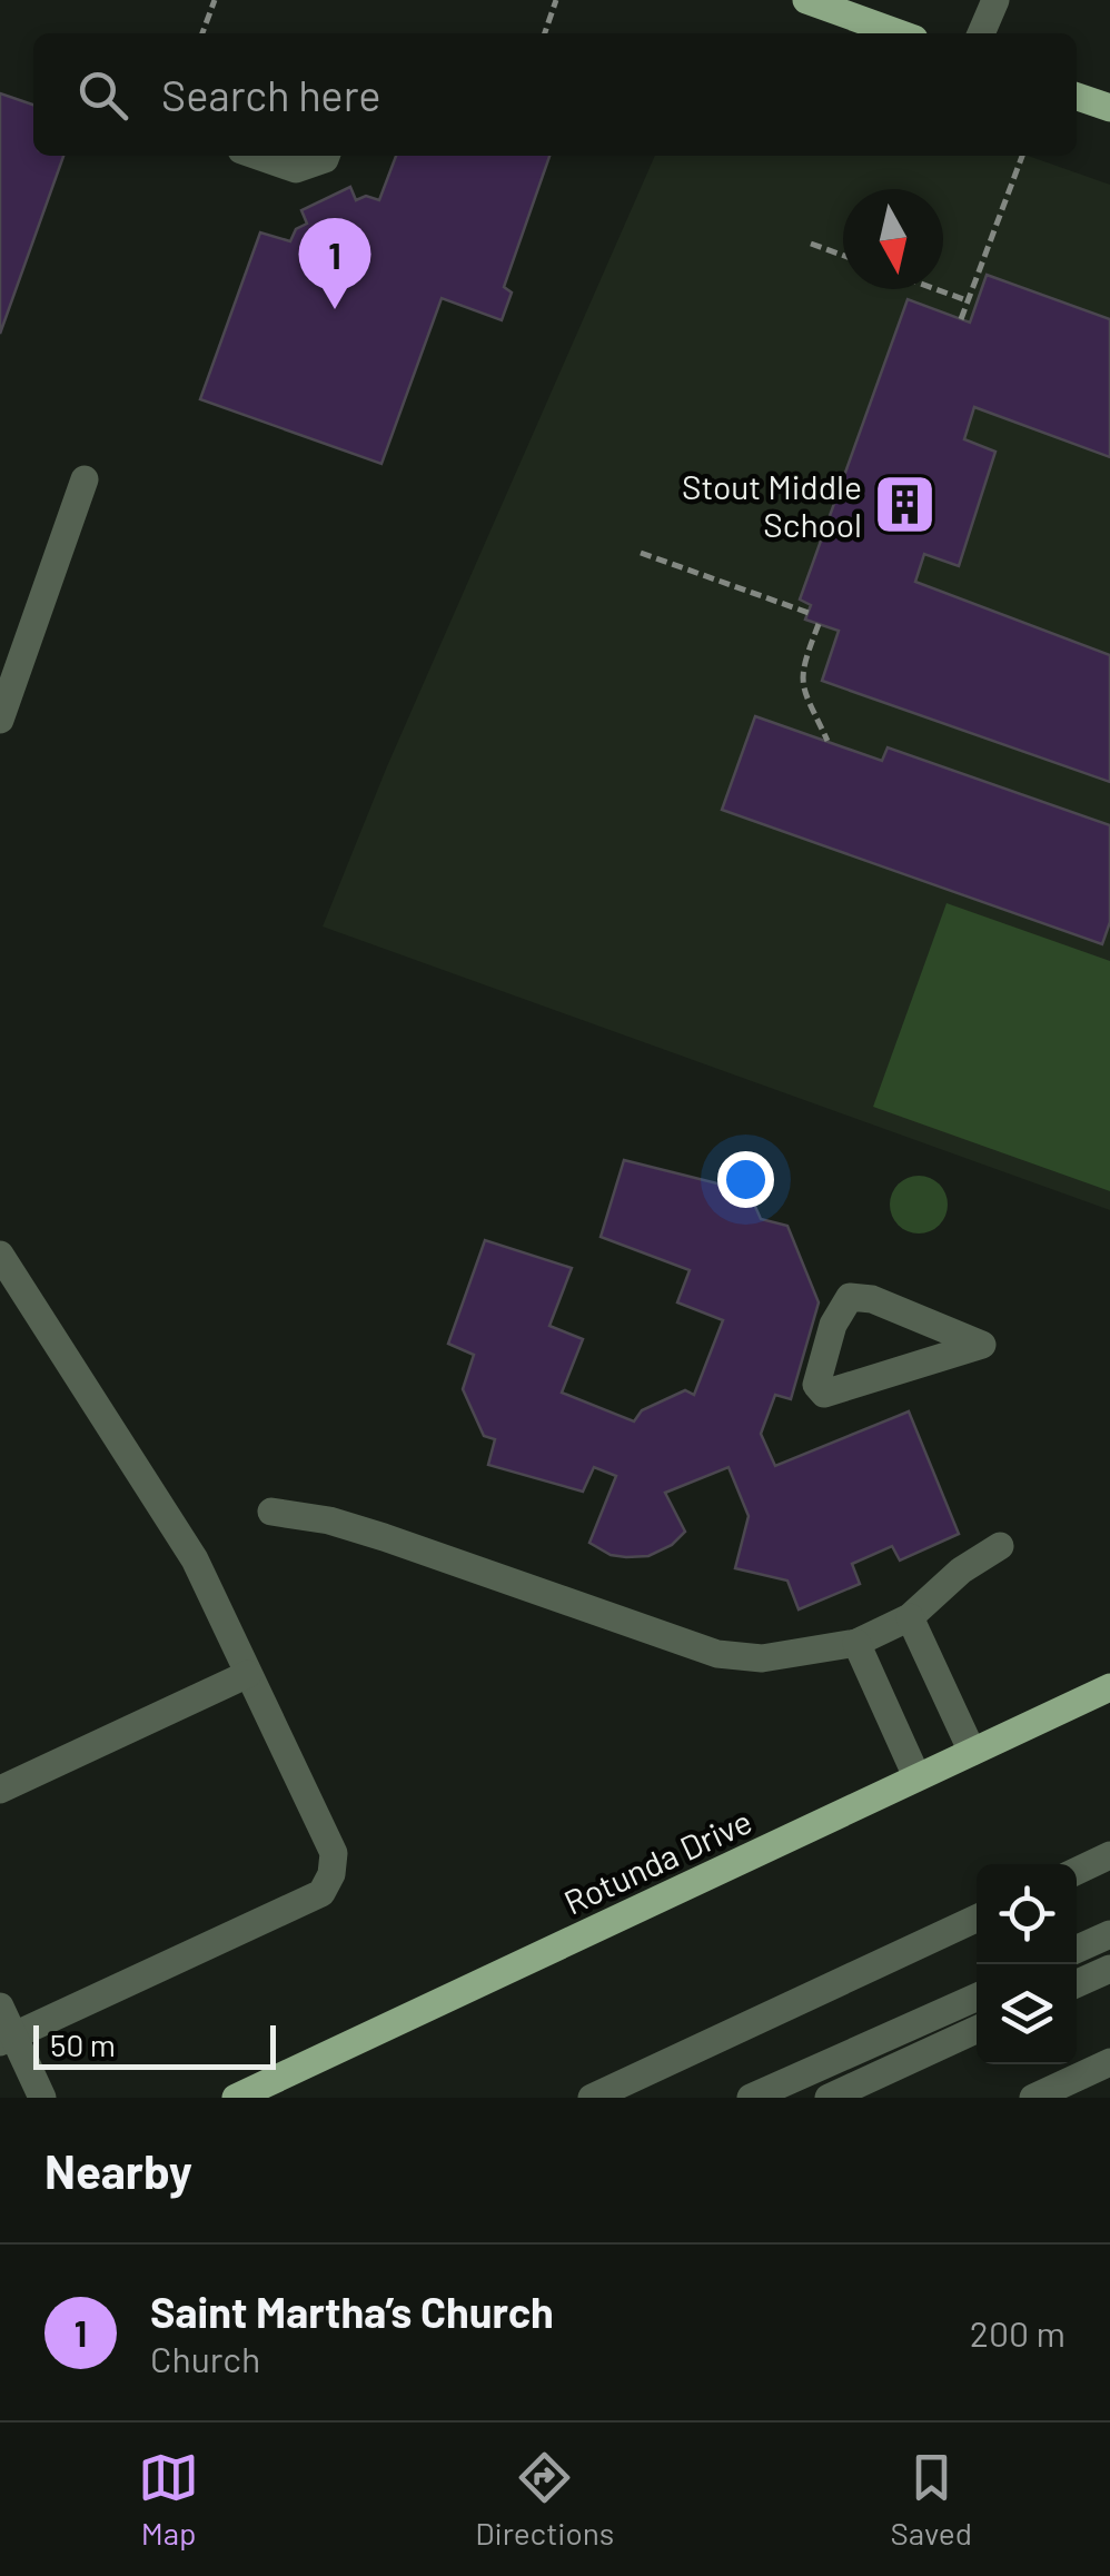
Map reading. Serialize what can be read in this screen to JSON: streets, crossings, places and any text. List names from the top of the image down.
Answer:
{
  "streets": {
    "main road": ["Rotunda Drive"]
  },
  "places": {
    "building": ["Stout Middle School"]
  },
  "scale_bar": "50 m",
  "north": "bottom",
  "page": {
    "search": "Search here",
    "pins": "1",
    "scale": "50 m",
    "heading": "Nearby",
    "list": [
      {
        "mark": "1",
        "name": "Saint Martha’s Church",
        "note": "Church",
        "value": "200 m"
      }
    ],
    "nav": ["Map", "Directions", "Saved"]
  }
}
